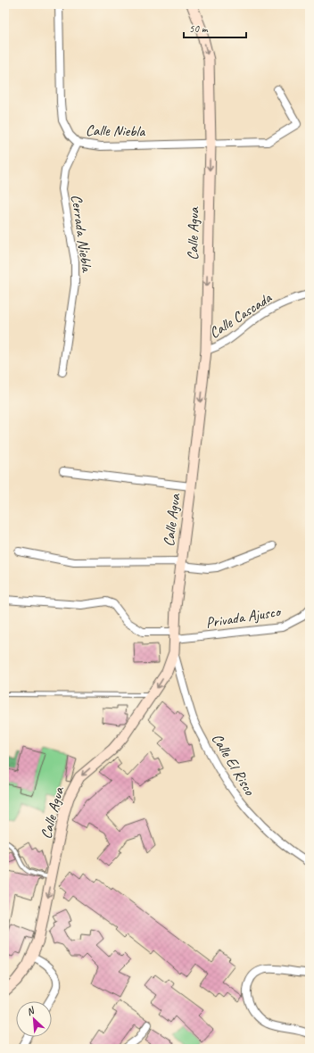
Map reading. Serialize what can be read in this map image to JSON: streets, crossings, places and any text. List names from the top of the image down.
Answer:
{
  "streets": {
    "street": [
      "Calle Niebla",
      "Cerrada Niebla",
      "Calle Agua",
      "Calle Cascada",
      "Privada Ajusco",
      "Calle El Risco"
    ]
  },
  "crossings": [
    ["Calle Niebla", "Cerrada Niebla"],
    ["Calle Niebla", "Calle Agua"],
    ["Calle Agua", "Calle Cascada"],
    ["Calle Agua", "Privada Ajusco"],
    ["Calle Agua", "Calle El Risco"]
  ],
  "one_way": ["Calle Agua"],
  "scale_bar": "50 m",
  "north": "top left"
}
